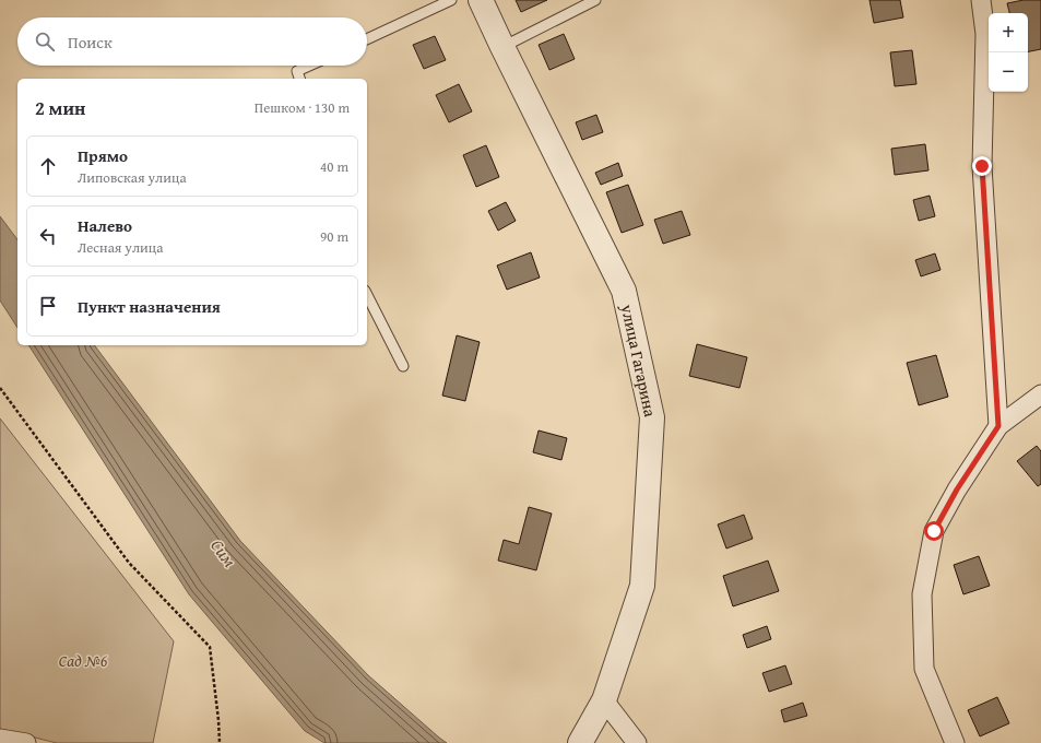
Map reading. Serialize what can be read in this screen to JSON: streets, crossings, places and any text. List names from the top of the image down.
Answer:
{
  "streets": {
    "street": ["улица Гагарина"]
  },
  "water": ["Сим"],
  "parks": ["Сад №6"],
  "page": {
    "map_buttons": ["+", "−"],
    "search": "Поиск",
    "heading": ["2 мин", "Пешком · 130 m"],
    "list": [
      ["Прямо", "Липовская улица", "40 m"],
      ["Налево", "Лесная улица", "90 m"],
      "Пункт назначения"
    ]
  }
}
